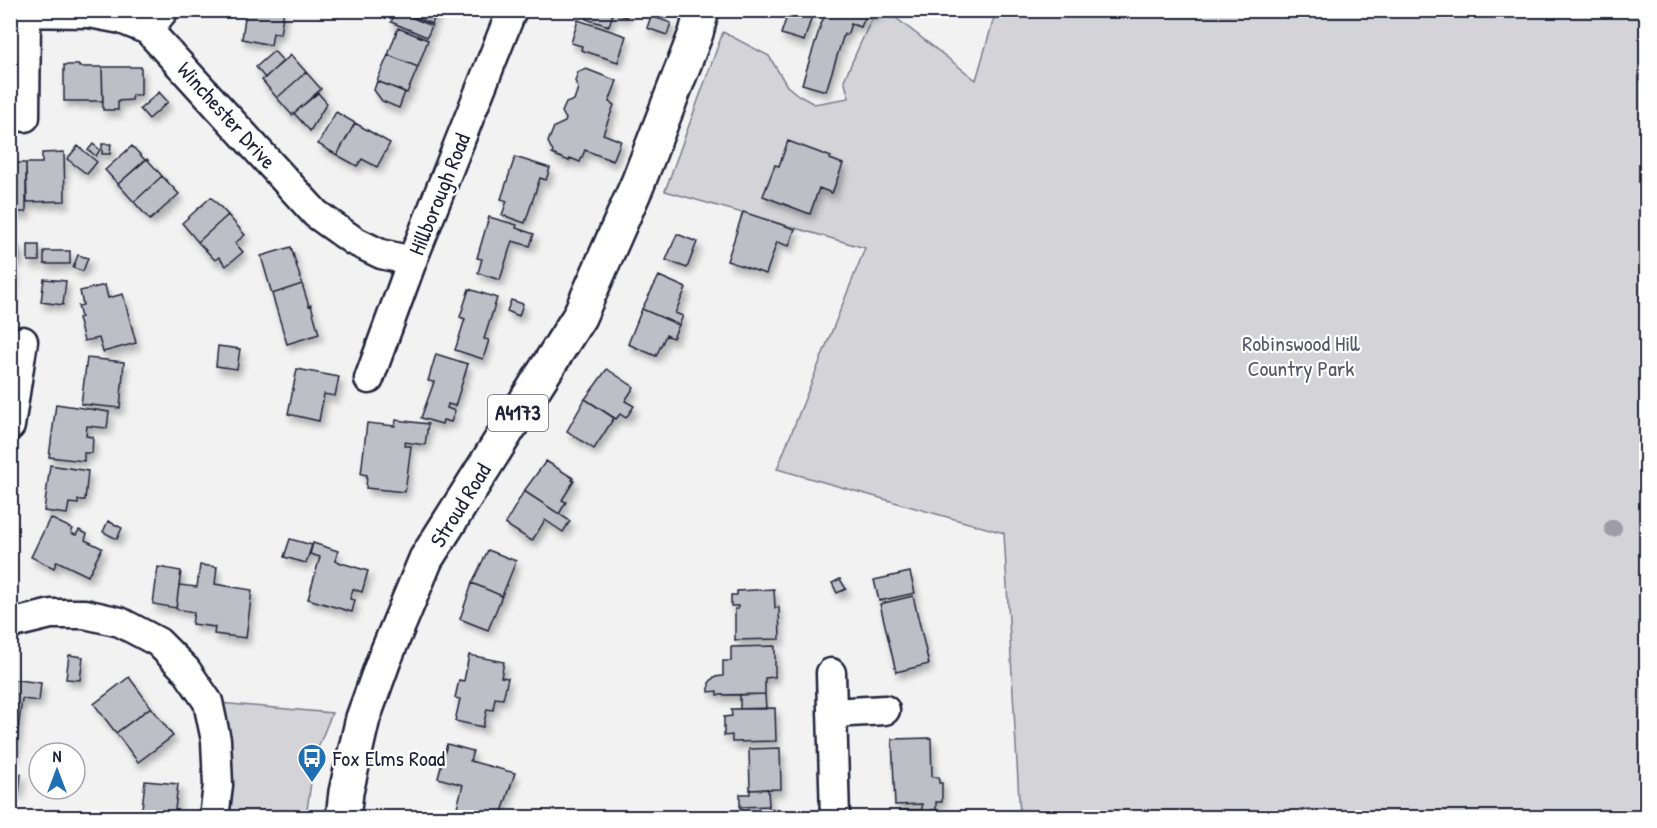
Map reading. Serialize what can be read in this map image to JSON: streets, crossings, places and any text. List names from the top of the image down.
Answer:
{
  "streets": {
    "main road": ["A4173", "Stroud Road"],
    "street": ["Winchester Drive", "Hillborough Road"]
  },
  "crossings": [
    ["Winchester Drive", "Hillborough Road"]
  ],
  "parks": ["Robinswood Hill Country Park"],
  "places": {
    "bus stop": ["Fox Elms Road"]
  },
  "north": "top"
}
